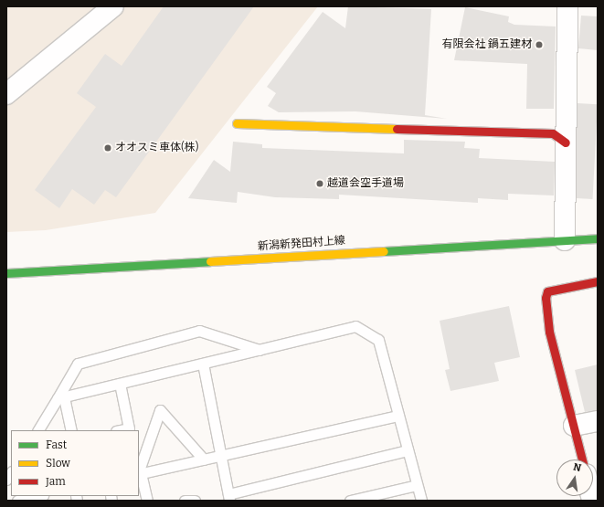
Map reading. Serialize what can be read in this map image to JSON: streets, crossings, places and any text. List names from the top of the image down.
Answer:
{
  "streets": {
    "main road": ["新潟新発田村上線"]
  },
  "places": ["有限会社 鍋五建材", "オオスミ車体(株)", "越道会空手道場"],
  "legend": ["Fast", "Slow", "Jam"],
  "north": "top"
}
